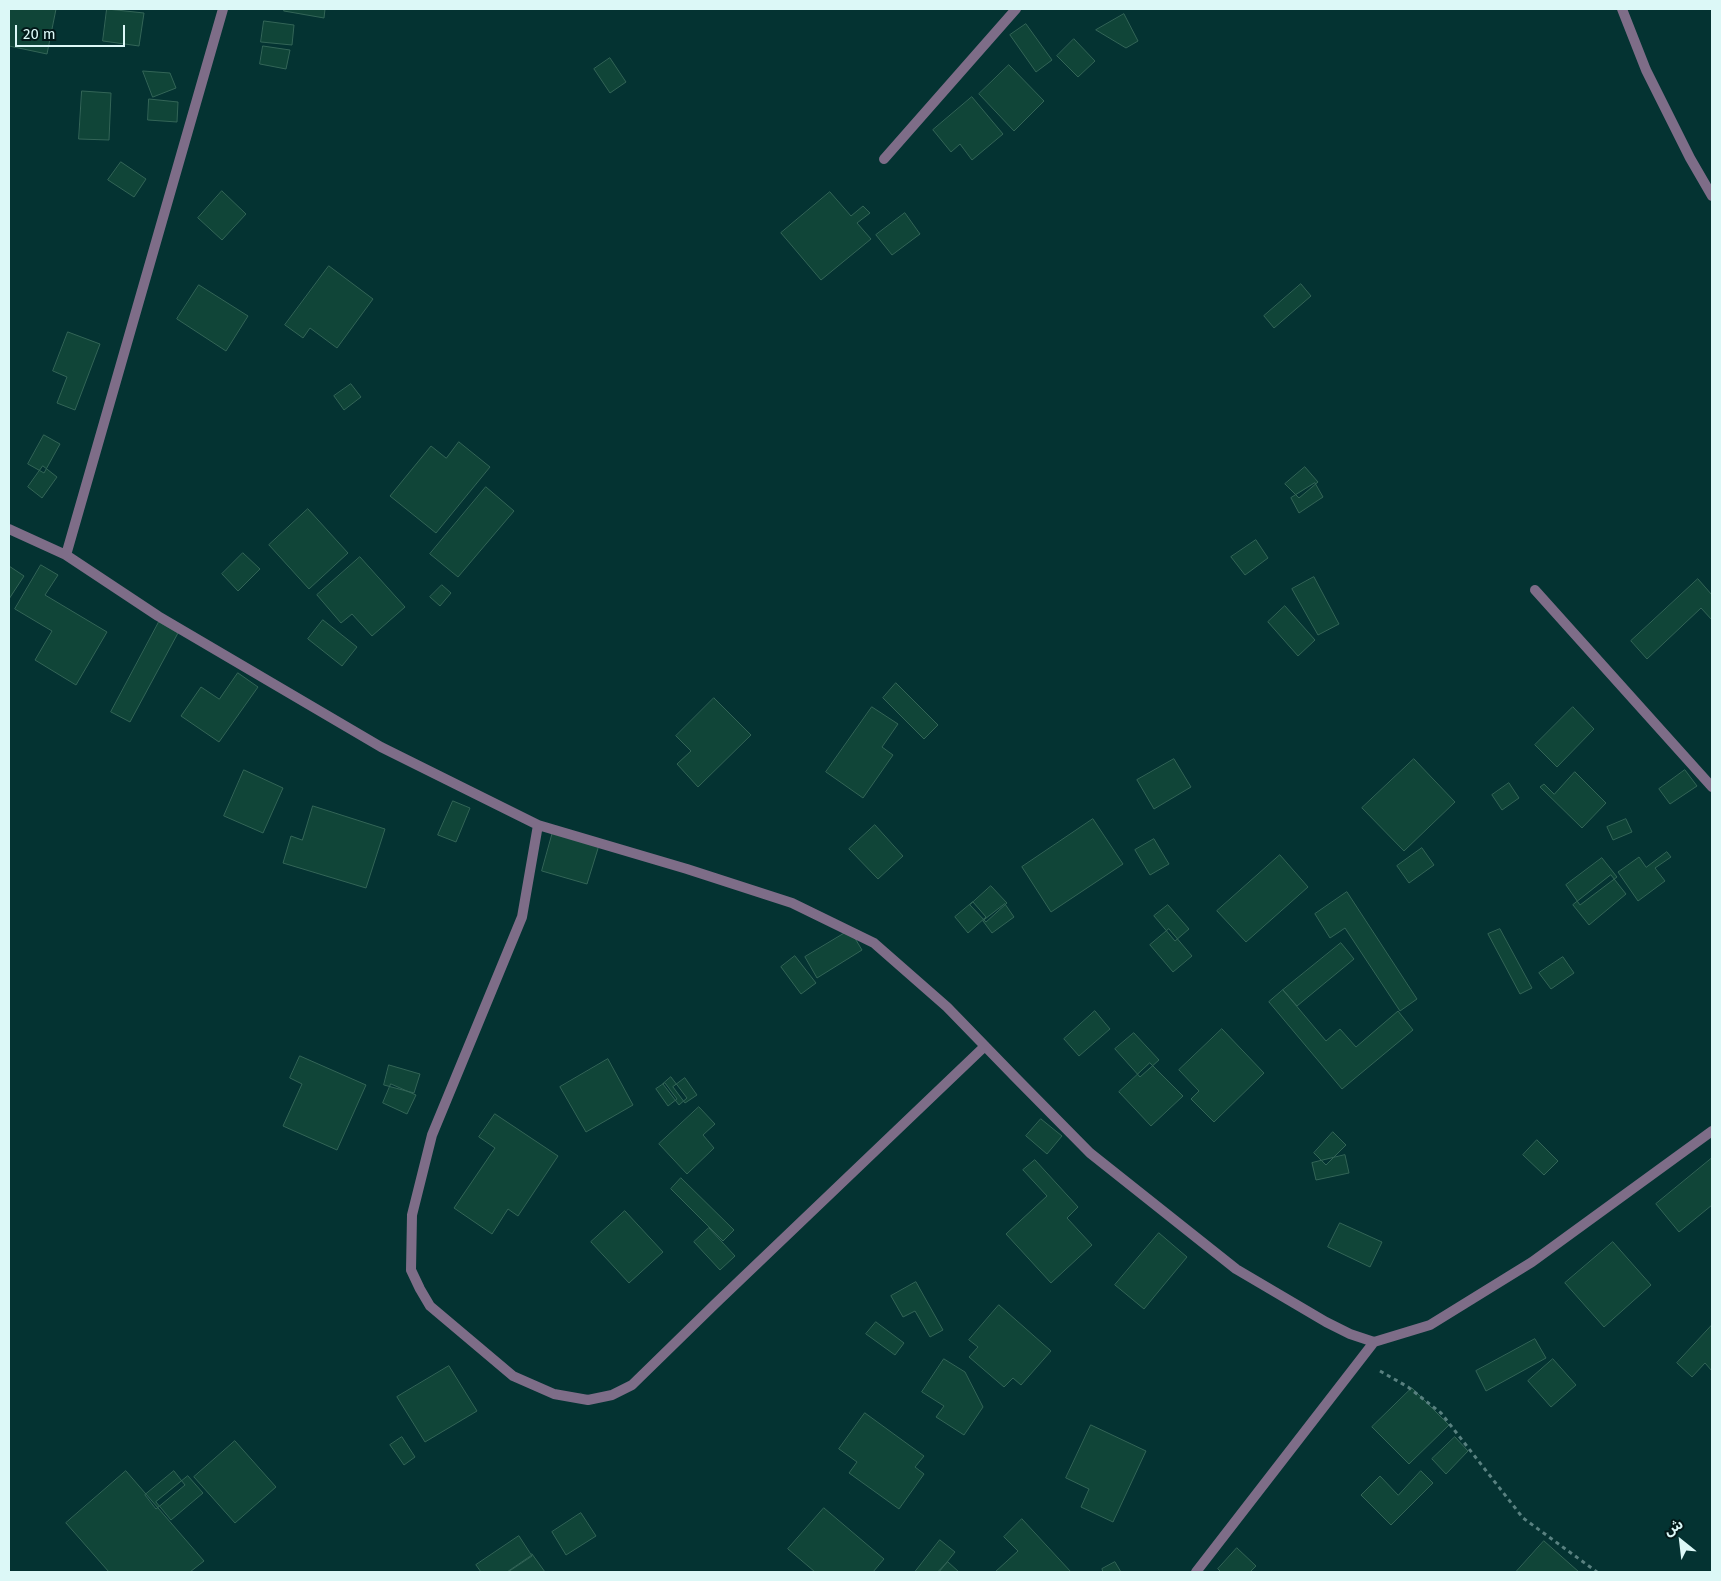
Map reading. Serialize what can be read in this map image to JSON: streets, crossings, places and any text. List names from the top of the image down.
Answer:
{
  "scale_bar": "20 m",
  "north": "top left"
}
